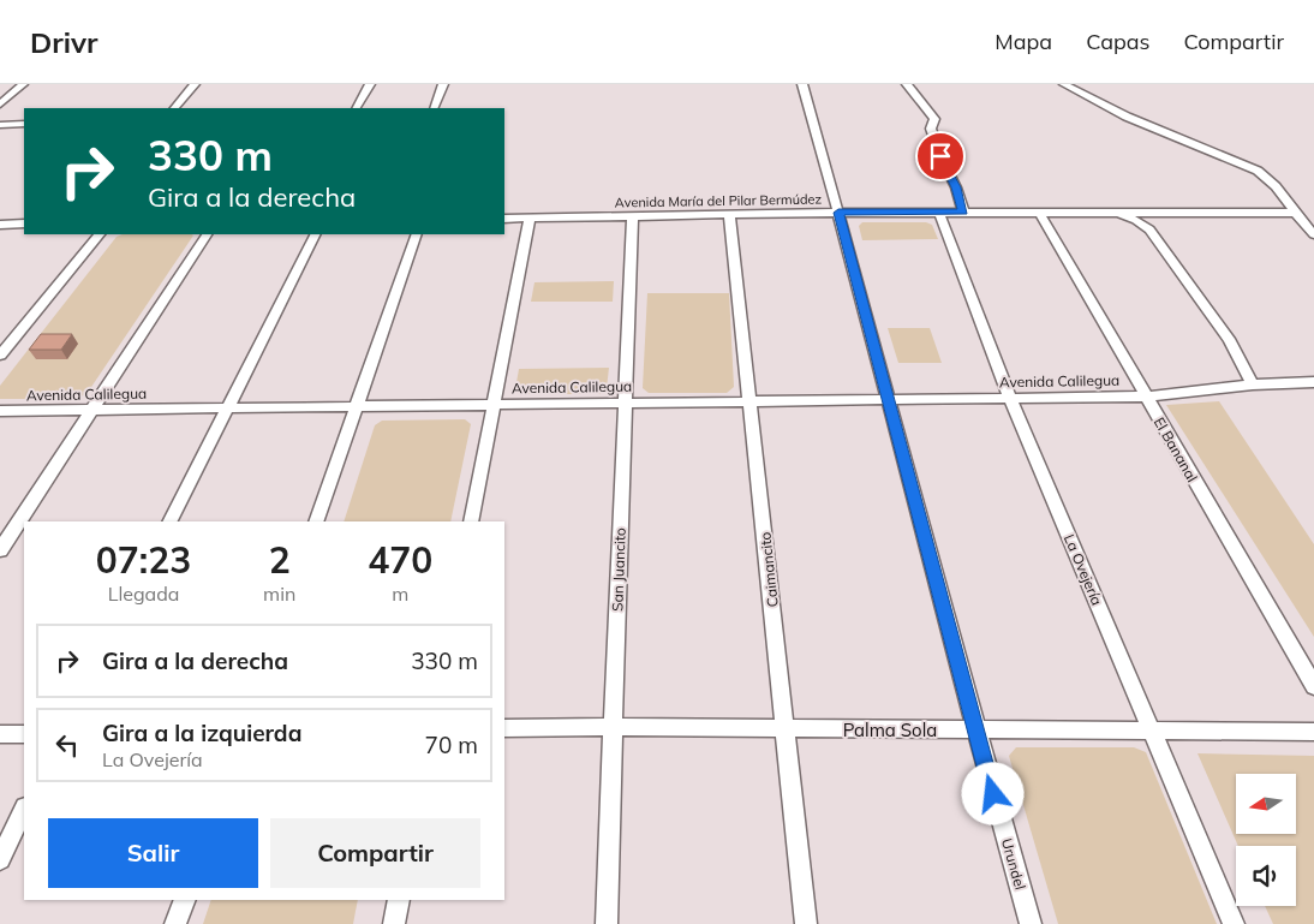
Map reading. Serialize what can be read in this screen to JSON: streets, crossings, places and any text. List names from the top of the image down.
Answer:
{
  "streets": {
    "street": [
      "Avenida María del Pilar Bermúdez",
      "Avenida Calilegua",
      "El Bananal",
      "San Juancito",
      "Caimancito",
      "La Ovejería",
      "Palma Sola",
      "Urundel"
    ]
  },
  "crossings": [
    ["Avenida María del Pilar Bermúdez", "El Bananal"],
    ["Avenida María del Pilar Bermúdez", "San Juancito"],
    ["Avenida María del Pilar Bermúdez", "Caimancito"],
    ["Avenida María del Pilar Bermúdez", "La Ovejería"],
    ["Avenida María del Pilar Bermúdez", "Urundel"],
    ["Avenida Calilegua", "El Bananal"],
    ["Avenida Calilegua", "San Juancito"],
    ["Avenida Calilegua", "Caimancito"],
    ["Avenida Calilegua", "La Ovejería"],
    ["Avenida Calilegua", "Urundel"],
    ["San Juancito", "Palma Sola"],
    ["Caimancito", "Palma Sola"],
    ["La Ovejería", "Palma Sola"],
    ["Palma Sola", "Urundel"]
  ],
  "north": "left",
  "page": {
    "header": "Drivr",
    "nav": ["Mapa", "Capas", "Compartir"],
    "turn": ["330 m", "Gira a la derecha"],
    "eta": [
      "07:23",
      "Llegada",
      "2",
      "min",
      "470",
      "m"
    ],
    "list": [
      {
        "name": "Gira a la derecha",
        "value": "330 m"
      },
      {
        "name": "Gira a la izquierda",
        "note": "La Ovejería",
        "value": "70 m"
      }
    ],
    "buttons": ["Salir", "Compartir"]
  }
}
